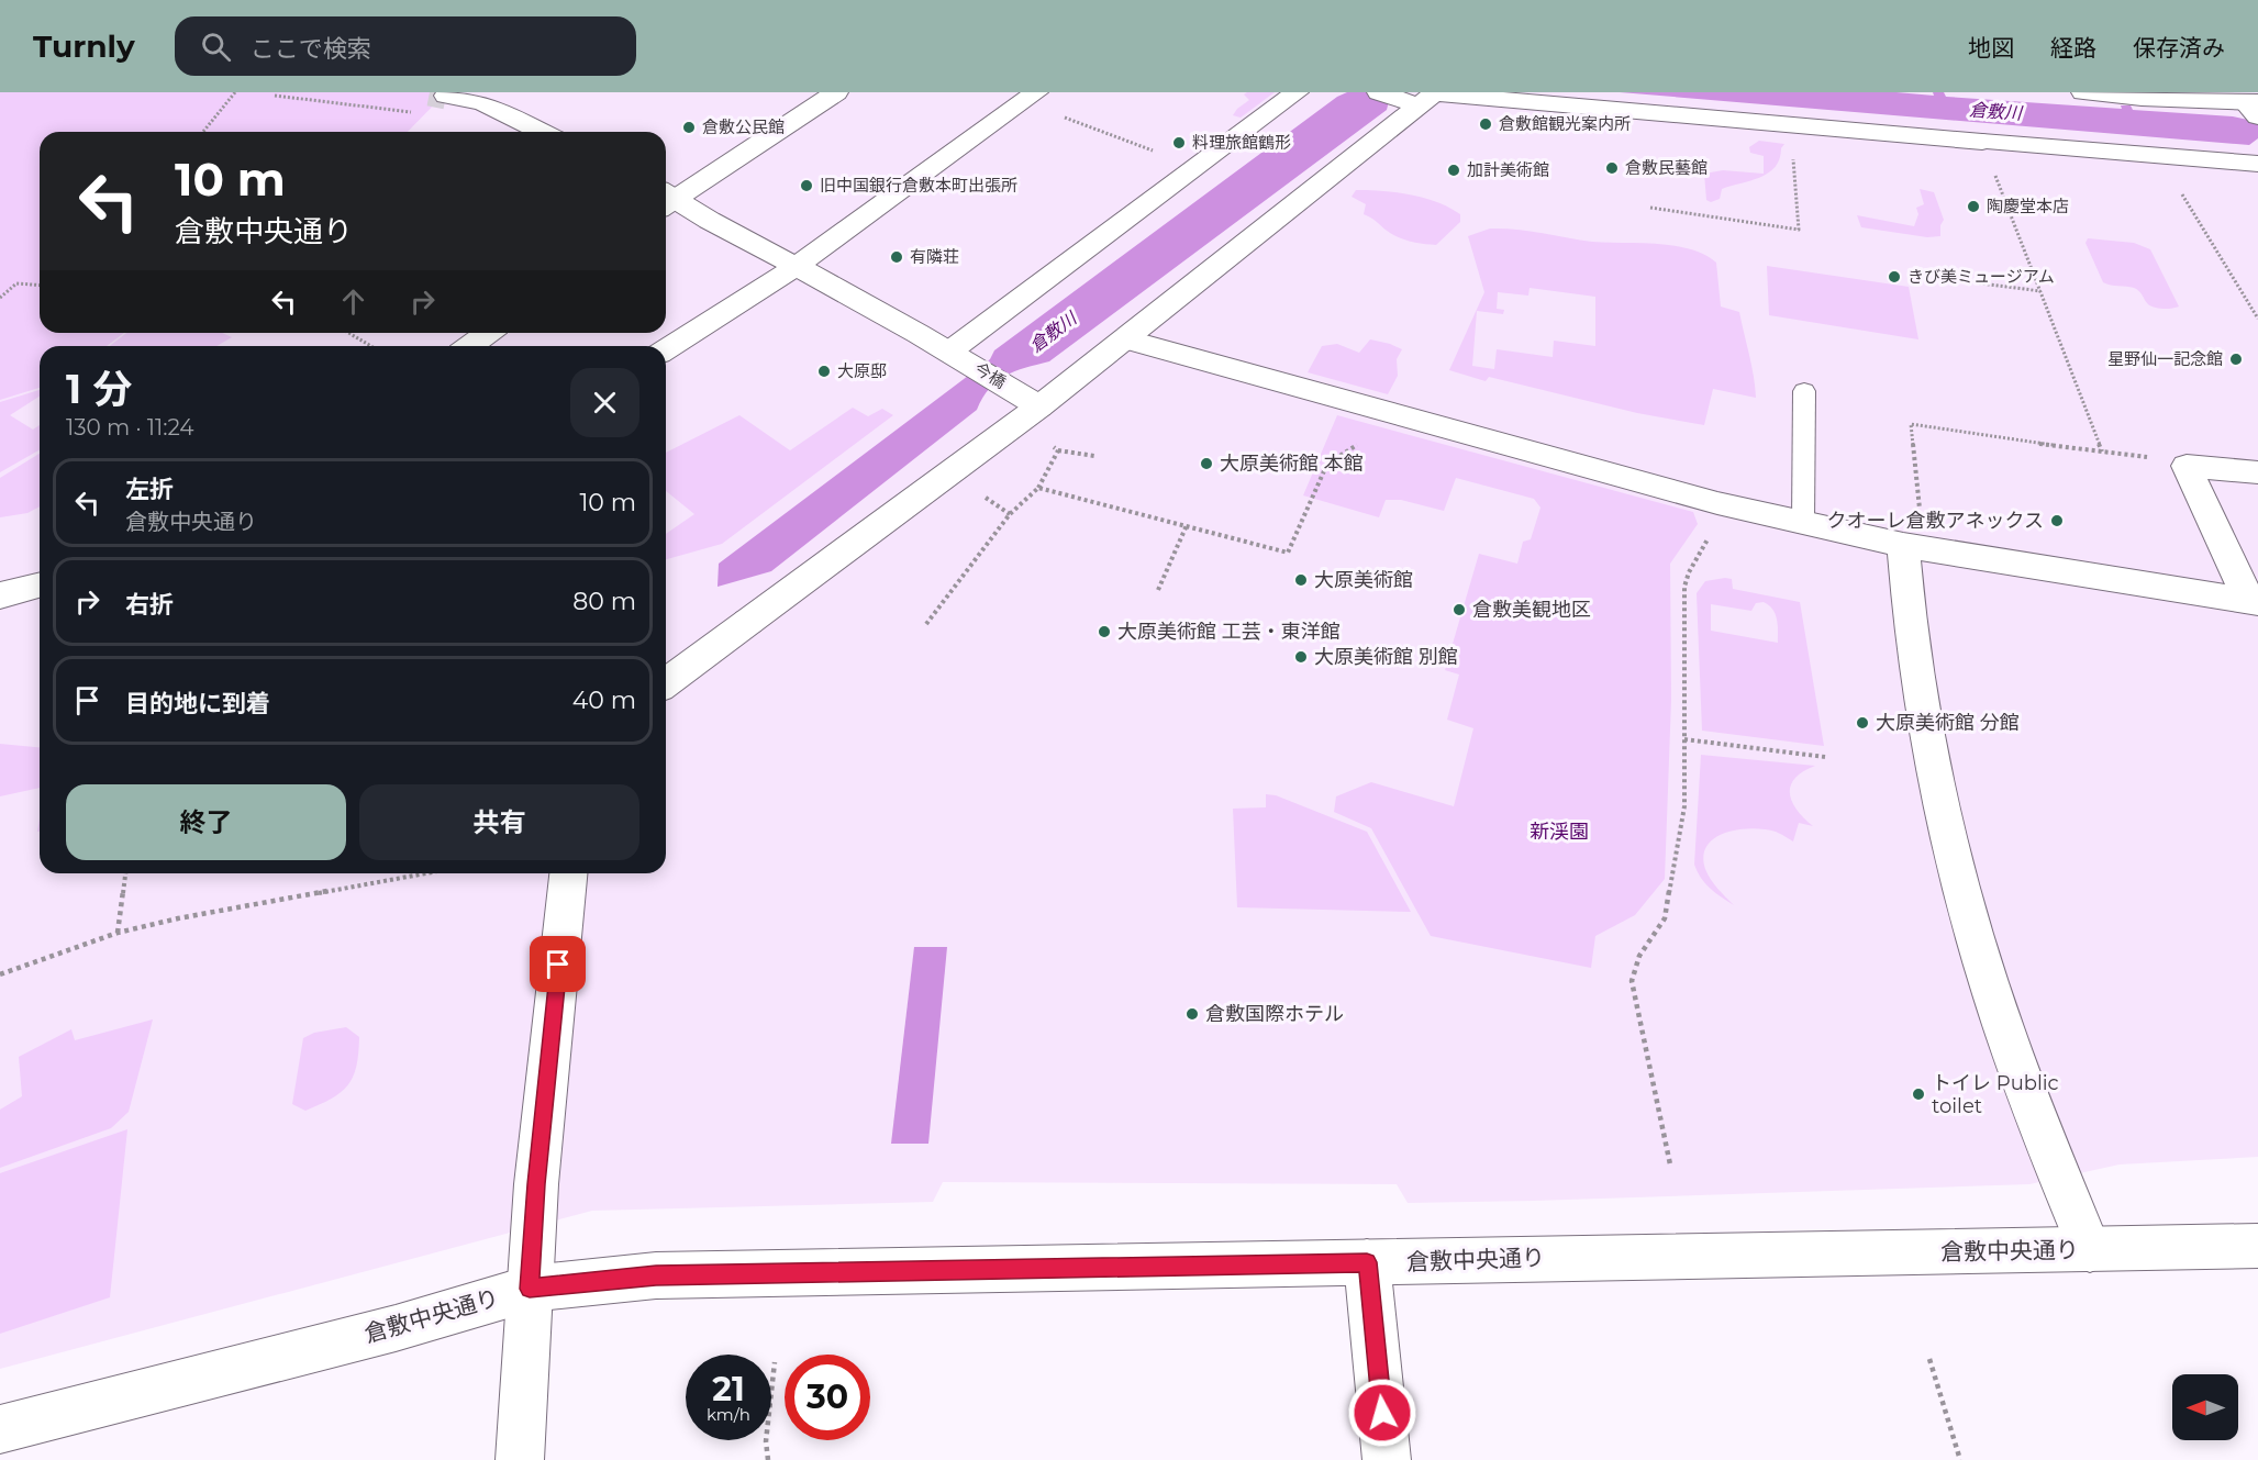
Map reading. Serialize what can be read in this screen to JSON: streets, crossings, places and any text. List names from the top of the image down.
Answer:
{
  "streets": {
    "street": ["今橋", "倉敷中央通り"]
  },
  "water": ["倉敷川"],
  "parks": ["新渓園"],
  "places": [
    "倉敷館観光案内所",
    "倉敷公民館",
    "料理旅館鶴形",
    "倉敷民藝館",
    "加計美術館",
    "旧中国銀行倉敷本町出張所",
    "陶慶堂本店",
    "有隣荘",
    "きび美ミュージアム",
    "星野仙一記念館",
    "大原邸",
    "大原美術館 本館",
    "クオーレ倉敷アネックス",
    "大原美術館",
    "倉敷美観地区",
    "大原美術館 工芸・東洋館",
    "大原美術館 別館",
    "大原美術館 分館",
    "倉敷国際ホテル",
    "トイレ Public toilet"
  ],
  "north": "left",
  "page": {
    "header": "Turnly",
    "search": "ここで検索",
    "nav": ["地図", "経路", "保存済み"],
    "turn": ["10 m", "倉敷中央通り"],
    "heading": ["1 分", "130 m · 11:24"],
    "list": [
      {
        "name": "左折",
        "note": "倉敷中央通り",
        "value": "10 m"
      },
      {
        "name": "右折",
        "value": "80 m"
      },
      {
        "name": "目的地に到着",
        "value": "40 m"
      }
    ],
    "buttons": ["終了", "共有"],
    "speed": "21 km/h",
    "limit": "30"
  }
}
